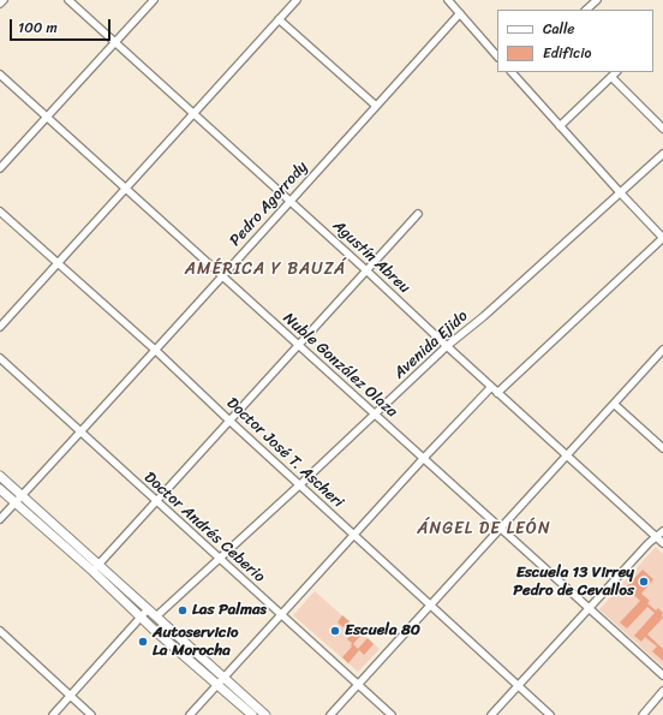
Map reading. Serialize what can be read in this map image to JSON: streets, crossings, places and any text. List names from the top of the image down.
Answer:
{
  "streets": {
    "street": [
      "Pedro Agorrody",
      "Agustín Abreu",
      "Avenida Ejido",
      "Nuble González Olaza",
      "Doctor José T. Ascheri",
      "Doctor Andrés Ceberio"
    ]
  },
  "crossings": [
    ["Pedro Agorrody", "Agustín Abreu"],
    ["Pedro Agorrody", "Nuble González Olaza"],
    ["Pedro Agorrody", "Doctor José T. Ascheri"],
    ["Pedro Agorrody", "Doctor Andrés Ceberio"],
    ["Agustín Abreu", "Avenida Ejido"],
    ["Avenida Ejido", "Nuble González Olaza"],
    ["Avenida Ejido", "Doctor José T. Ascheri"],
    ["Avenida Ejido", "Doctor Andrés Ceberio"]
  ],
  "districts": ["AMÉRICA Y BAUZÁ", "ÁNGEL DE LEÓN"],
  "places": [
    "Escuela 13 Virrey Pedro de Cevallos",
    "Las Palmas",
    "Escuela 80",
    "Autoservicio La Morocha"
  ],
  "legend": ["Calle", "Edificio"],
  "scale_bar": "100 m"
}
